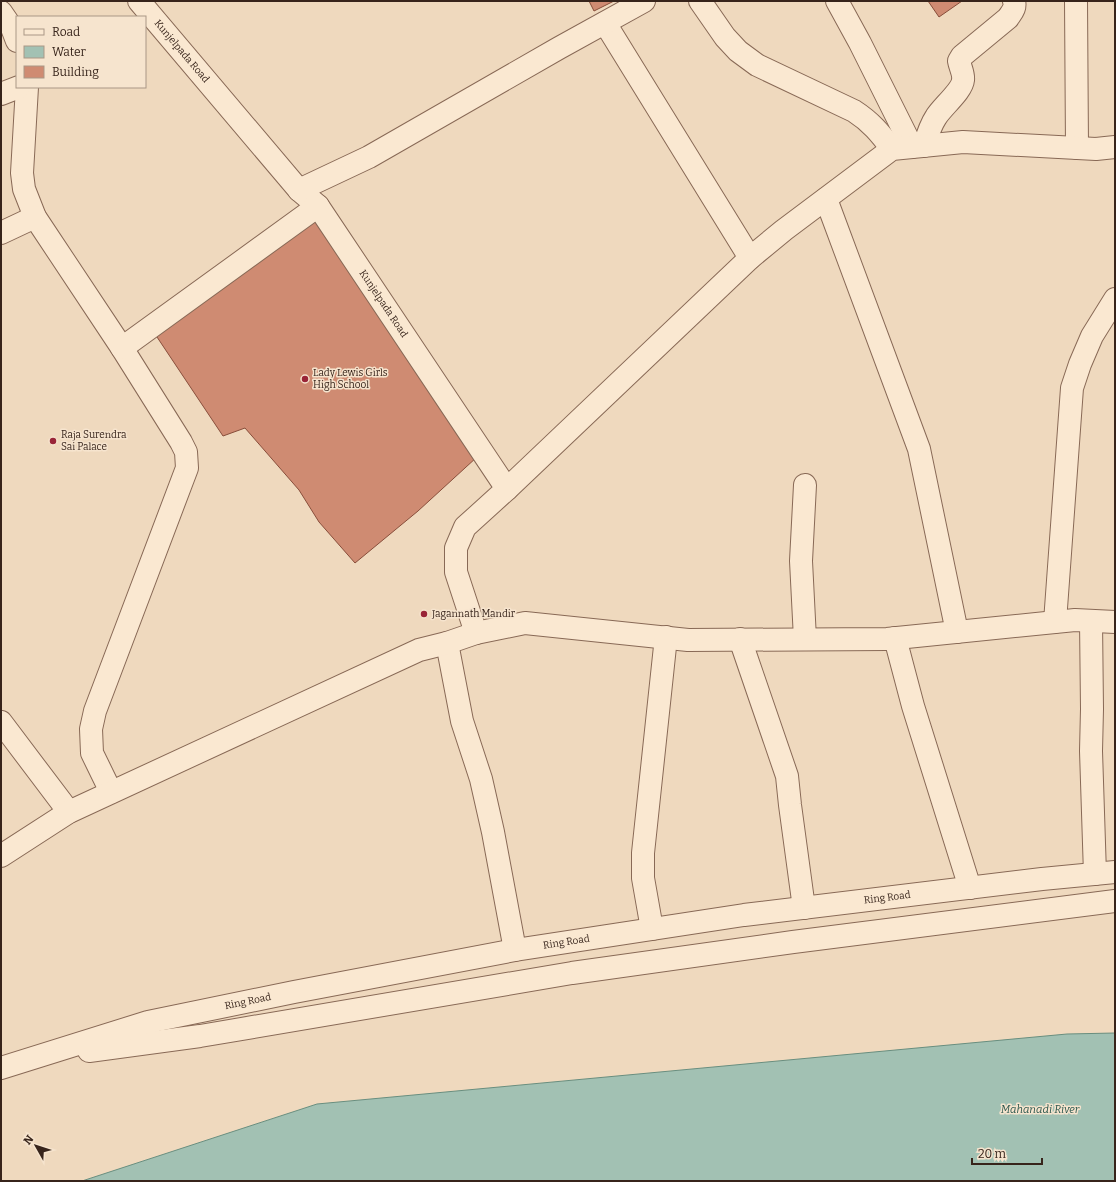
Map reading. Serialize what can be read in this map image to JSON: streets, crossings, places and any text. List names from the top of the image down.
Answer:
{
  "streets": {
    "street": ["Kunjelpada Road", "Ring Road"]
  },
  "water": ["Mahanadi River"],
  "places": ["Lady Lewis Girls High School", "Raja Surendra Sai Palace", "Jagannath Mandir"],
  "legend": ["Road", "Water", "Building"],
  "scale_bar": "20 m",
  "north": "top left"
}
